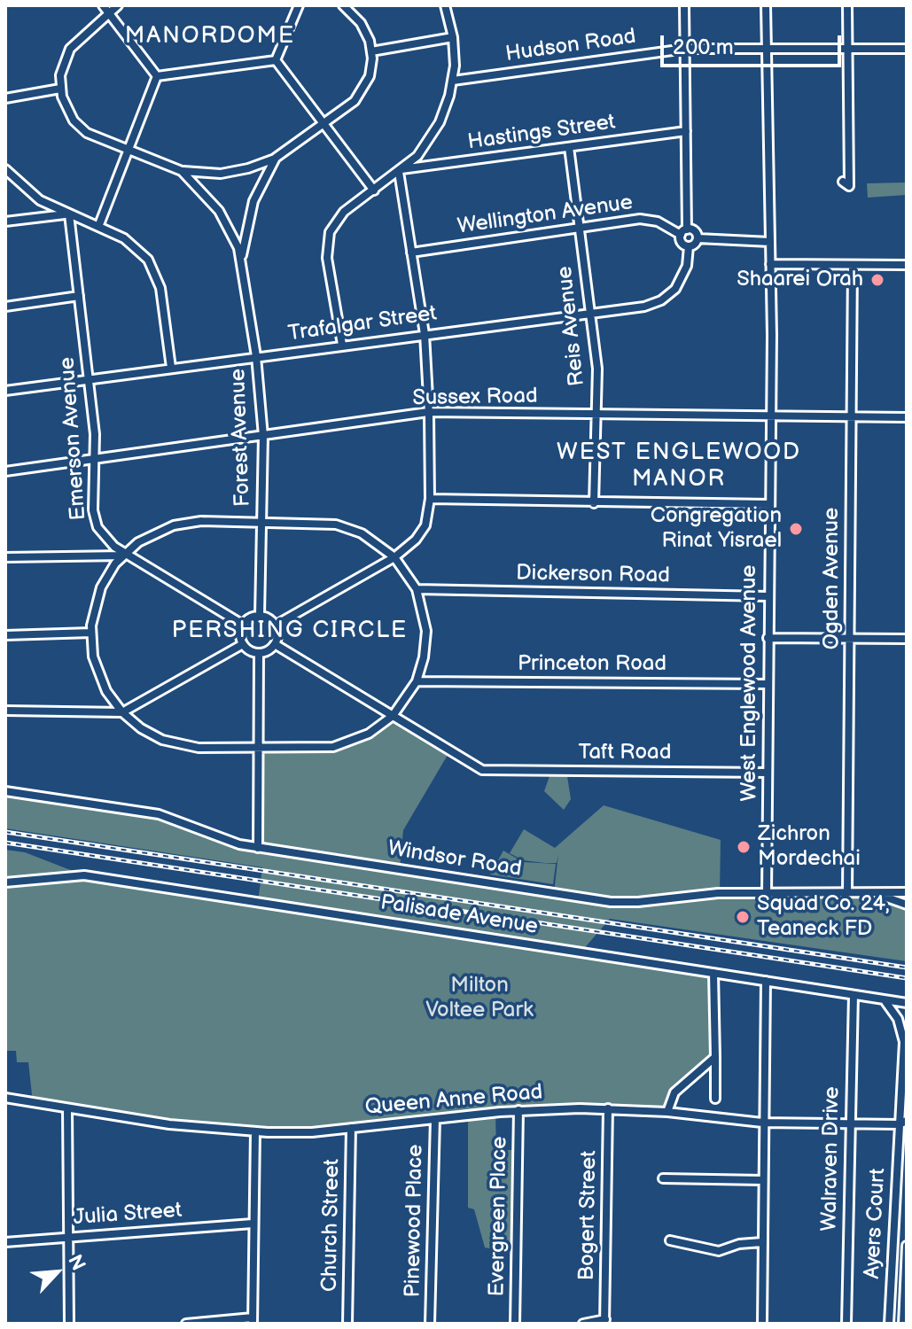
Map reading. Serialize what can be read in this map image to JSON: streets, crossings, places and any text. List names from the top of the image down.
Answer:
{
  "streets": {
    "street": [
      "Hudson Road",
      "Hastings Street",
      "Wellington Avenue",
      "Trafalgar Street",
      "Reis Avenue",
      "Sussex Road",
      "Forest Avenue",
      "Emerson Avenue",
      "Dickerson Road",
      "Ogden Avenue",
      "Princeton Road",
      "West Englewood Avenue",
      "Taft Road",
      "Windsor Road",
      "Palisade Avenue",
      "Queen Anne Road",
      "Walraven Drive",
      "Julia Street",
      "Bogert Street",
      "Evergreen Place",
      "Pinewood Place",
      "Ayers Court",
      "Church Street"
    ]
  },
  "crossings": [
    ["Hudson Road", "West Englewood Avenue"],
    ["Hastings Street", "Reis Avenue"],
    ["Wellington Avenue", "Reis Avenue"],
    ["Trafalgar Street", "Reis Avenue"],
    ["Trafalgar Street", "Forest Avenue"],
    ["Trafalgar Street", "Emerson Avenue"],
    ["Reis Avenue", "Sussex Road"],
    ["Sussex Road", "Forest Avenue"],
    ["Sussex Road", "Emerson Avenue"],
    ["Sussex Road", "Ogden Avenue"],
    ["Sussex Road", "West Englewood Avenue"],
    ["Forest Avenue", "Emerson Avenue"],
    ["Dickerson Road", "West Englewood Avenue"],
    ["Ogden Avenue", "Windsor Road"],
    ["Princeton Road", "West Englewood Avenue"],
    ["West Englewood Avenue", "Taft Road"],
    ["West Englewood Avenue", "Windsor Road"],
    ["Palisade Avenue", "Walraven Drive"],
    ["Palisade Avenue", "Ayers Court"],
    ["Queen Anne Road", "Walraven Drive"],
    ["Queen Anne Road", "Bogert Street"],
    ["Queen Anne Road", "Evergreen Place"],
    ["Queen Anne Road", "Pinewood Place"],
    ["Queen Anne Road", "Ayers Court"],
    ["Queen Anne Road", "Church Street"]
  ],
  "districts": ["MANORDOME", "WEST ENGLEWOOD MANOR", "PERSHING CIRCLE"],
  "parks": ["Milton Voltee Park"],
  "places": [
    "Shaarei Orah",
    "Congregation Rinat Yisrael",
    "Zichron Mordechai",
    "Squad Co. 24, Teaneck FD"
  ],
  "scale_bar": "200 m",
  "north": "top right"
}
